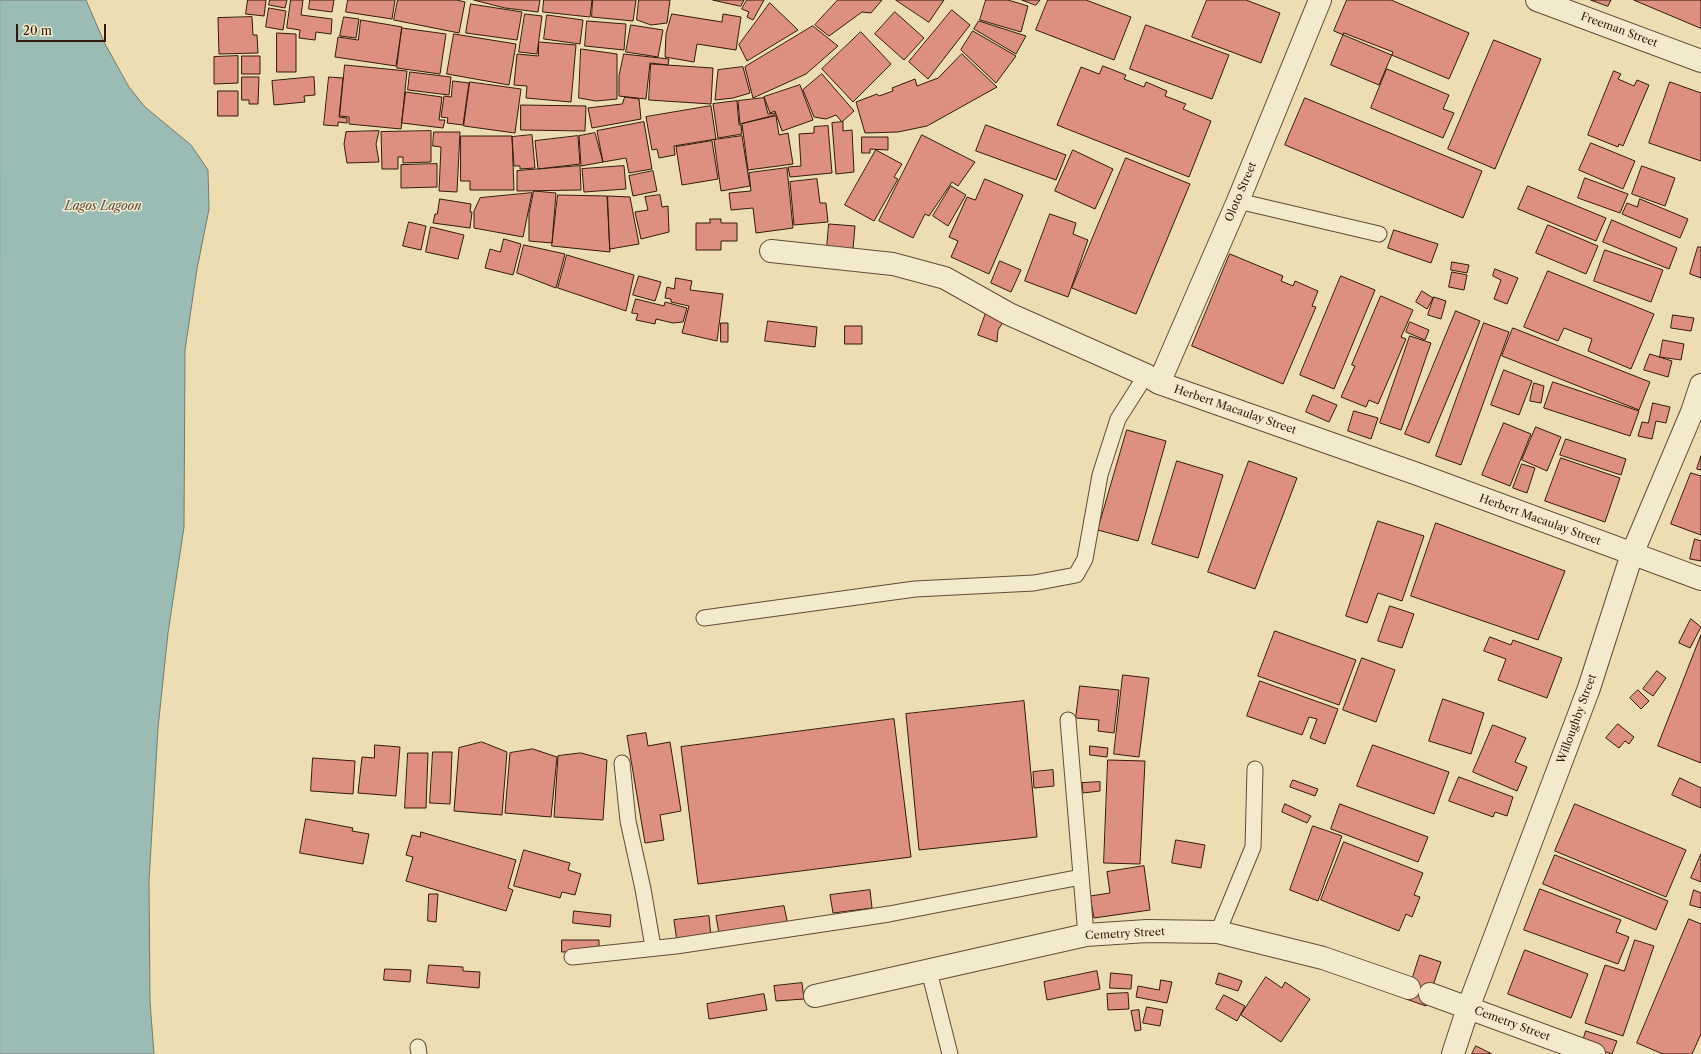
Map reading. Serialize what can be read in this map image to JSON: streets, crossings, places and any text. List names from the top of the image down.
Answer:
{
  "streets": {
    "street": [
      "Freeman Street",
      "Oloto Street",
      "Herbert Macaulay Street",
      "Willoughby Street",
      "Cemetry Street"
    ]
  },
  "crossings": [
    ["Oloto Street", "Herbert Macaulay Street"],
    ["Herbert Macaulay Street", "Willoughby Street"],
    ["Willoughby Street", "Cemetry Street"]
  ],
  "water": ["Lagos Lagoon"],
  "scale_bar": "20 m"
}
